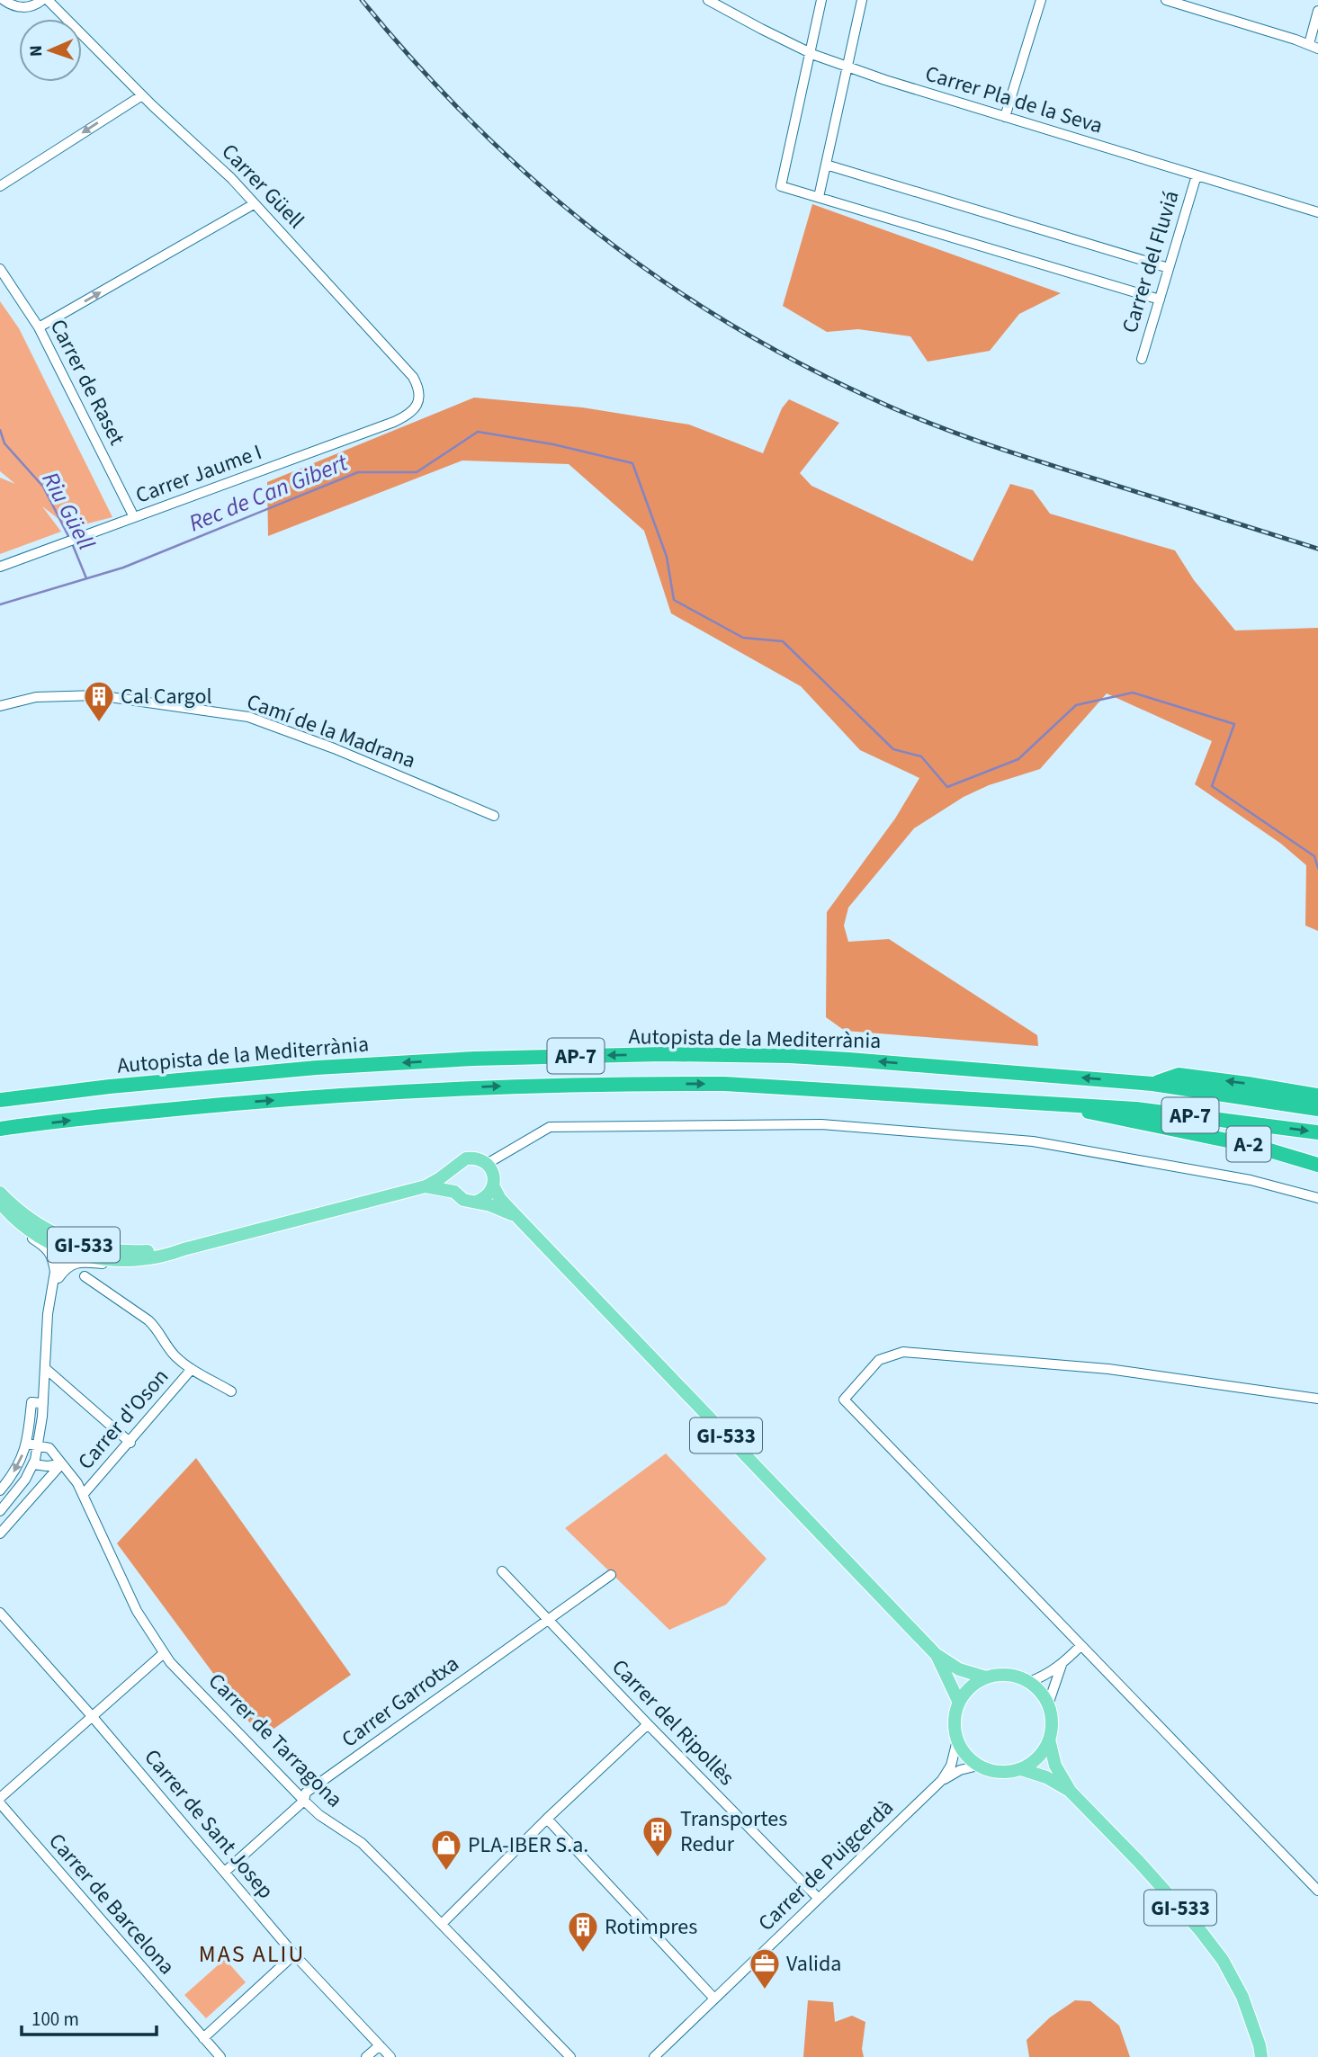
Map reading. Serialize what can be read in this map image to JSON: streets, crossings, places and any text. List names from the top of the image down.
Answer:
{
  "streets": {
    "highway": ["Autopista de la Mediterrània", "AP-7", "A-2"],
    "main road": ["GI-533"],
    "street": [
      "Carrer Pla de la Seva",
      "Carrer Güell",
      "Carrer del Fluviá",
      "Carrer de Raset",
      "Carrer Jaume I",
      "Camí de la Madrana",
      "Carrer d'Oson",
      "Carrer Garrotxa",
      "Carrer del Ripollès",
      "Carrer de Tarragona",
      "Carrer de Sant Josep",
      "Carrer de Puigcerdà",
      "Carrer de Barcelona"
    ]
  },
  "crossings": [
    ["Carrer Pla de la Seva", "Carrer del Fluviá"],
    ["Carrer Güell", "Carrer Jaume I"],
    ["Carrer de Raset", "Carrer Jaume I"],
    ["Autopista de la Mediterrània", "A-2"],
    ["GI-533", "Carrer de Puigcerdà"],
    ["Carrer d'Oson", "Carrer de Tarragona"],
    ["Carrer Garrotxa", "Carrer del Ripollès"],
    ["Carrer Garrotxa", "Carrer de Tarragona"],
    ["Carrer Garrotxa", "Carrer de Sant Josep"],
    ["Carrer del Ripollès", "Carrer de Puigcerdà"]
  ],
  "districts": ["MAS ALIU"],
  "water": ["Rec de Can Gibert", "Riu Güell"],
  "places": {
    "building": ["Cal Cargol", "Transportes Redur", "Rotimpres"],
    "shop": ["PLA-IBER S.a."],
    "office": ["Valida"]
  },
  "scale_bar": "100 m",
  "north": "left"
}
